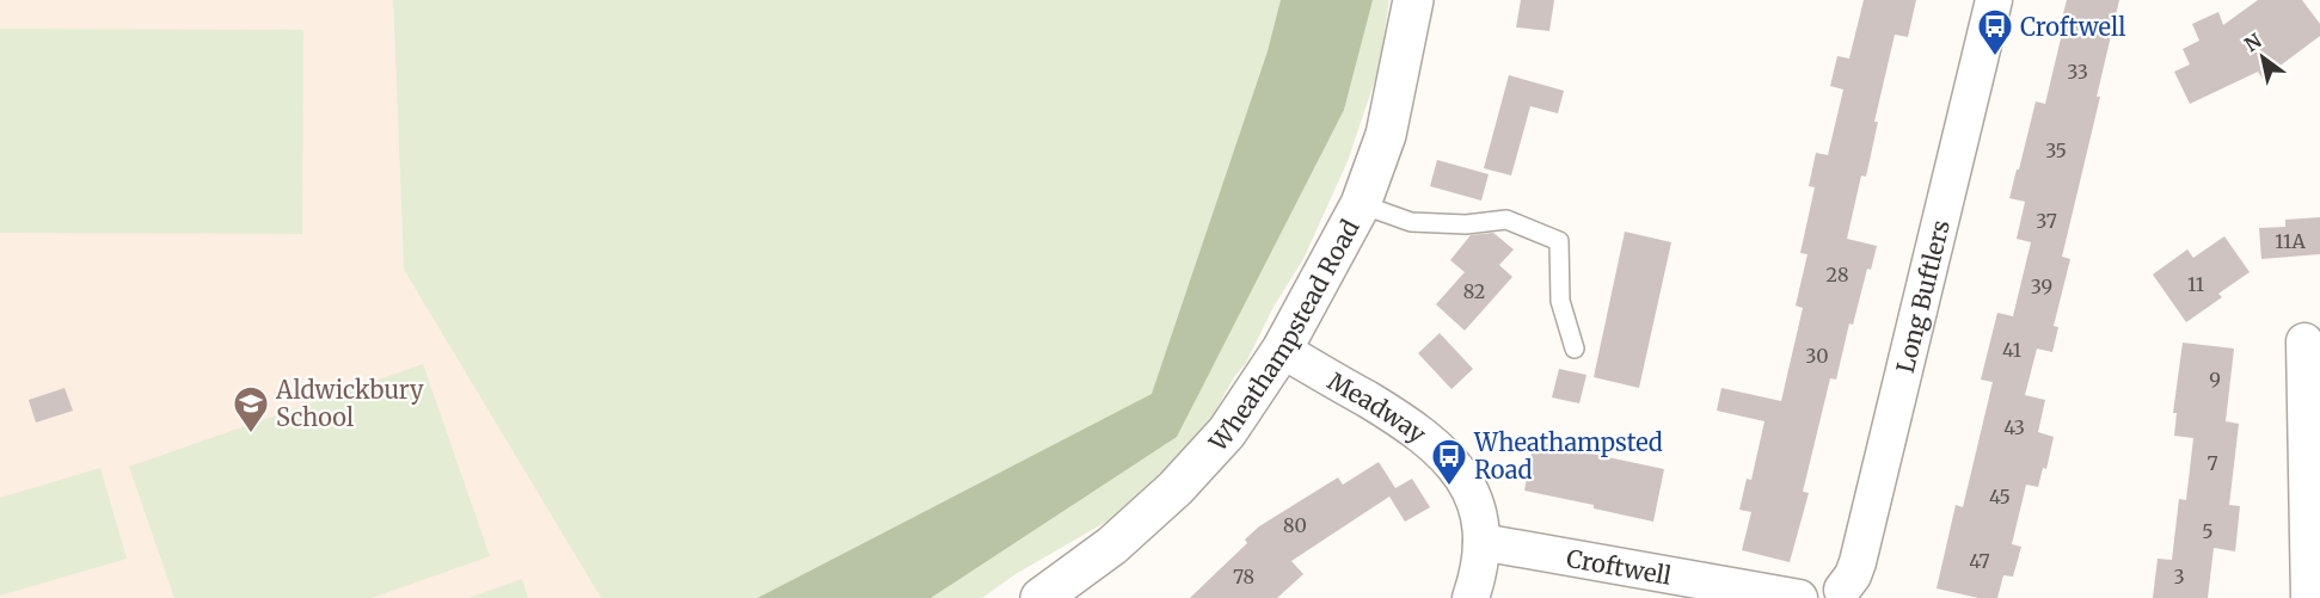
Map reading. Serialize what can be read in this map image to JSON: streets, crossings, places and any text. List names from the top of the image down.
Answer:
{
  "streets": {
    "street": [
      "Long Buftlers",
      "Wheathampstead Road",
      "Meadway",
      "Croftwell"
    ]
  },
  "crossings": [
    ["Wheathampstead Road", "Meadway"],
    ["Meadway", "Croftwell"]
  ],
  "places": {
    "bus stop": ["Croftwell", "Wheathampsted Road"],
    "school or university": ["Aldwickbury School"]
  },
  "house_numbers": [
    "33",
    "35",
    "37",
    "11A",
    "28",
    "11",
    "39",
    "82",
    "41",
    "30",
    "9",
    "43",
    "7",
    "45",
    "80",
    "5",
    "47",
    "78",
    "3"
  ],
  "north": "top left"
}
